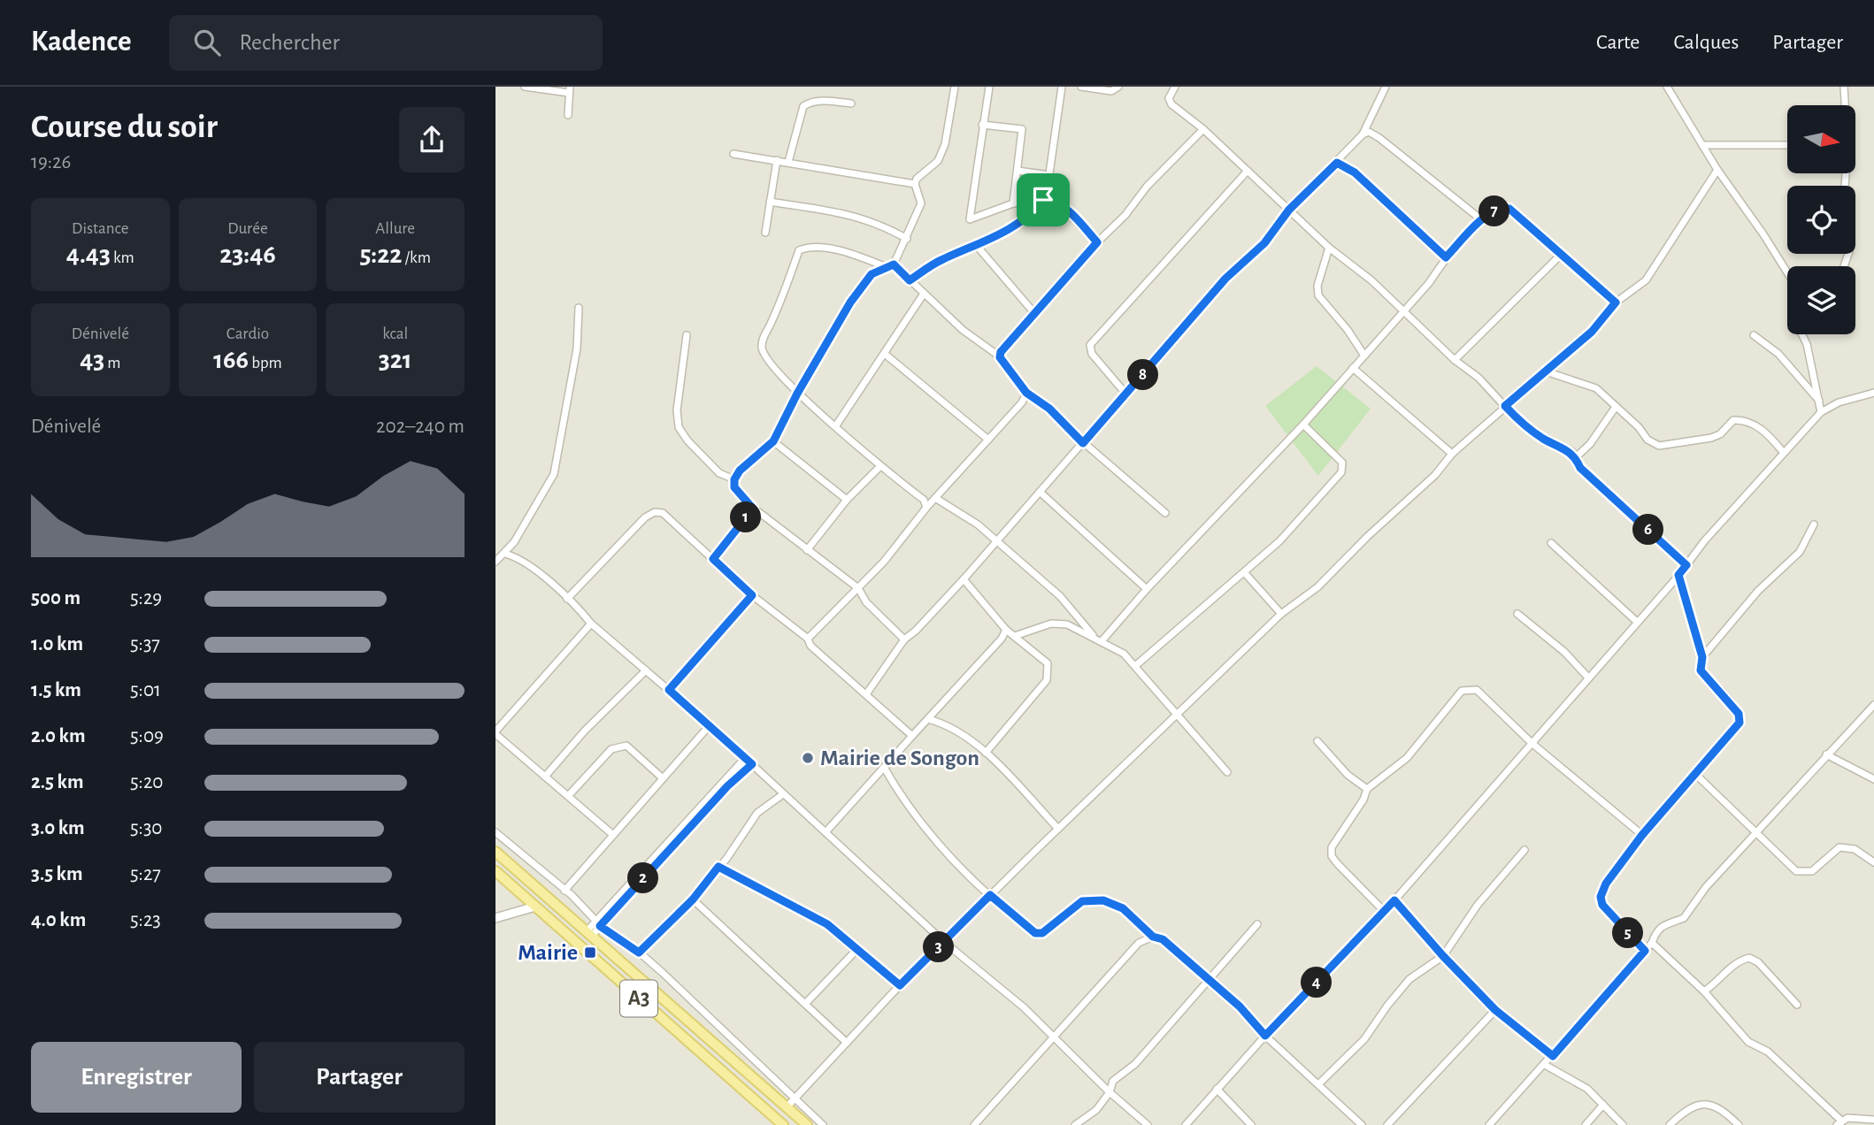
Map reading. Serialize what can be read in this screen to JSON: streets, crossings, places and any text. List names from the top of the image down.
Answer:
{
  "streets": {
    "main road": ["A3"]
  },
  "places": {
    "other": ["Mairie de Songon"],
    "transit": ["Mairie"]
  },
  "north": "right",
  "page": {
    "header": "Kadence",
    "search": "Rechercher",
    "nav": ["Carte", "Calques", "Partager"],
    "heading": ["Course du soir", "19:26"],
    "stats": [
      ["Distance", "4.43 km"],
      ["Durée", "23:46"],
      ["Allure", "5:22 /km"],
      ["Dénivelé", "43 m"],
      ["Cardio", "166 bpm"],
      ["kcal", "321"]
    ],
    "pins": [
      "7",
      "8",
      "1",
      "6",
      "2",
      "5",
      "3",
      "4"
    ],
    "chart": ["Dénivelé", "202–240 m"],
    "list": [
      {
        "name": "500 m",
        "note": "5:29"
      },
      {
        "name": "1.0 km",
        "note": "5:37"
      },
      {
        "name": "1.5 km",
        "note": "5:01"
      },
      {
        "name": "2.0 km",
        "note": "5:09"
      },
      {
        "name": "2.5 km",
        "note": "5:20"
      },
      {
        "name": "3.0 km",
        "note": "5:30"
      },
      {
        "name": "3.5 km",
        "note": "5:27"
      },
      {
        "name": "4.0 km",
        "note": "5:23"
      }
    ],
    "buttons": ["Enregistrer", "Partager"]
  }
}
